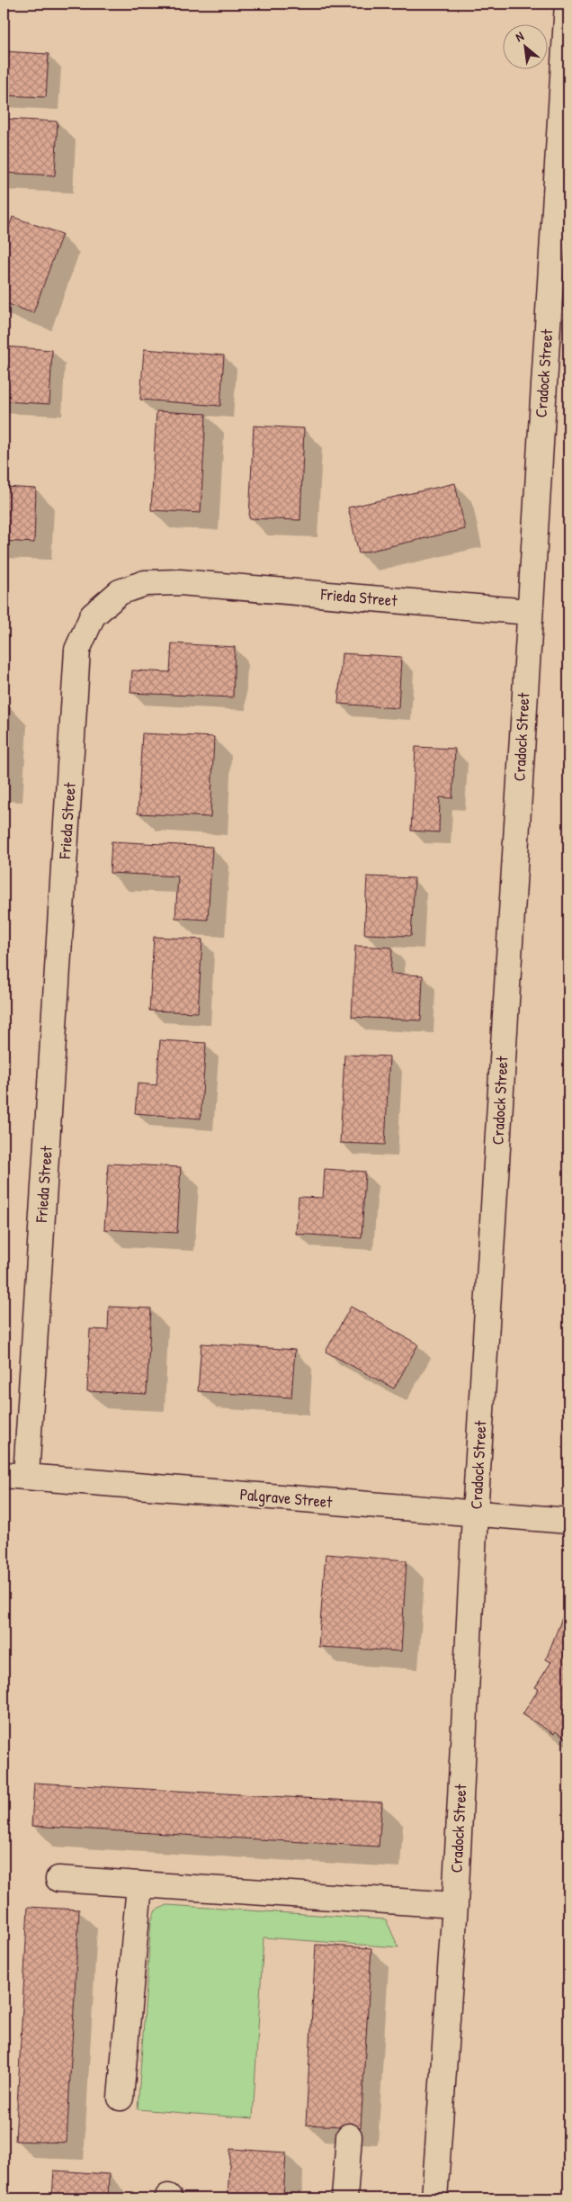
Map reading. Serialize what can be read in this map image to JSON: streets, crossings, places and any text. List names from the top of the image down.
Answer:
{
  "streets": {
    "street": ["Cradock Street", "Frieda Street", "Palgrave Street"]
  },
  "crossings": [
    ["Cradock Street", "Frieda Street"],
    ["Cradock Street", "Palgrave Street"],
    ["Frieda Street", "Palgrave Street"]
  ],
  "north": "top left"
}
